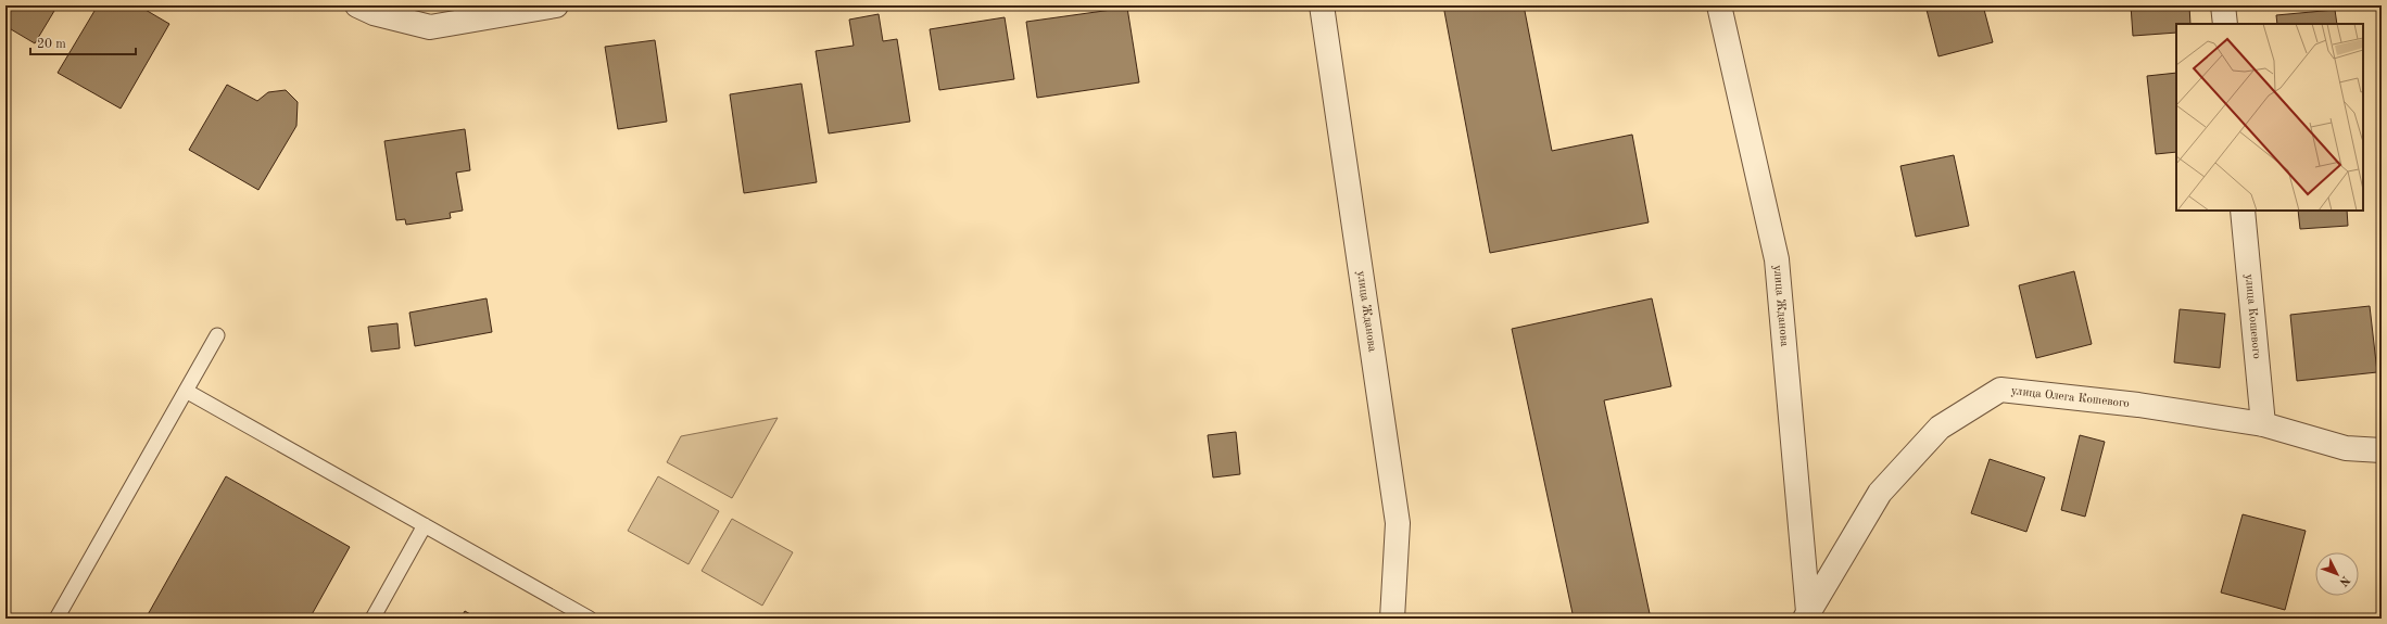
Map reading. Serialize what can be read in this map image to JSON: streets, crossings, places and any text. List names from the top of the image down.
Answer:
{
  "streets": {
    "street": ["улица Жданова", "улица Кошевого", "улица Олега Кошевого"]
  },
  "crossings": [
    ["улица Жданова", "улица Олега Кошевого"],
    ["улица Кошевого", "улица Олега Кошевого"]
  ],
  "scale_bar": "20 m",
  "north": "bottom right"
}
